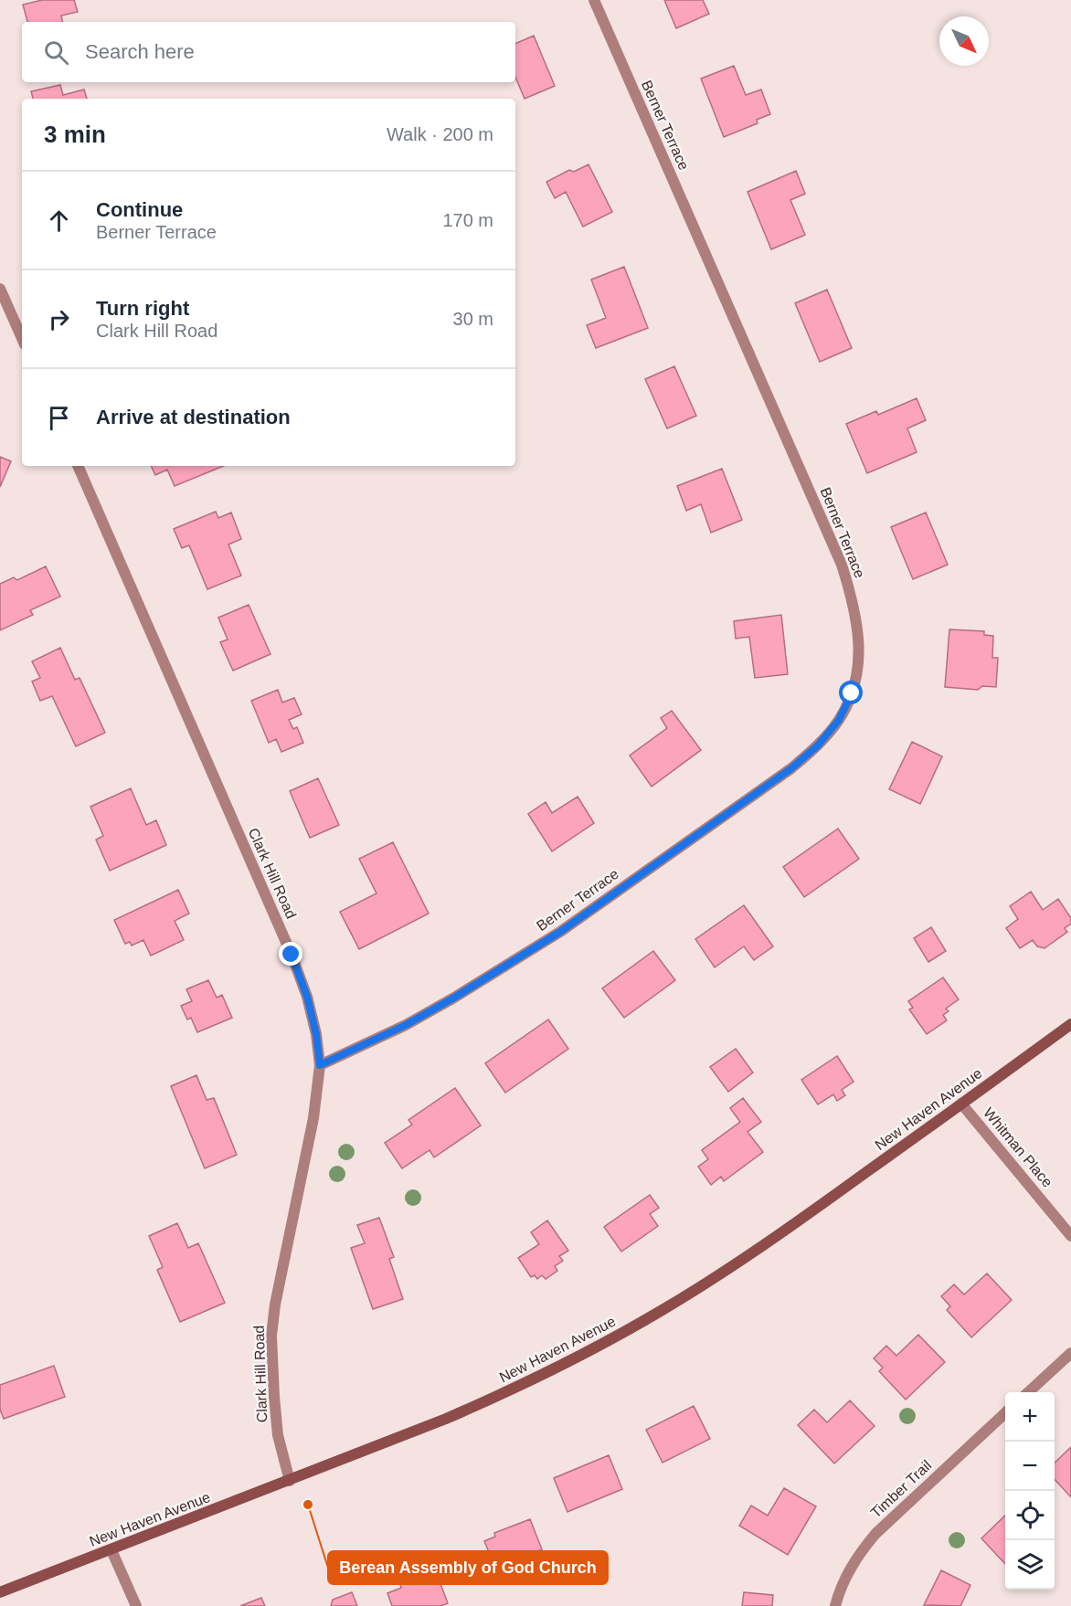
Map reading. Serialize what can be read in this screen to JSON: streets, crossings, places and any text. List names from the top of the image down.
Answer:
{
  "streets": {
    "main road": ["New Haven Avenue"],
    "street": [
      "Berner Terrace",
      "Clark Hill Road",
      "Whitman Place",
      "Timber Trail"
    ]
  },
  "crossings": [
    ["Berner Terrace", "Clark Hill Road"],
    ["Clark Hill Road", "New Haven Avenue"],
    ["New Haven Avenue", "Whitman Place"]
  ],
  "places": ["Berean Assembly of God Church"],
  "north": "bottom right",
  "page": {
    "search": "Search here",
    "heading": ["3 min", "Walk · 200 m"],
    "list": [
      ["Continue", "Berner Terrace", "170 m"],
      ["Turn right", "Clark Hill Road", "30 m"],
      "Arrive at destination"
    ],
    "map_buttons": ["+", "−"]
  }
}
